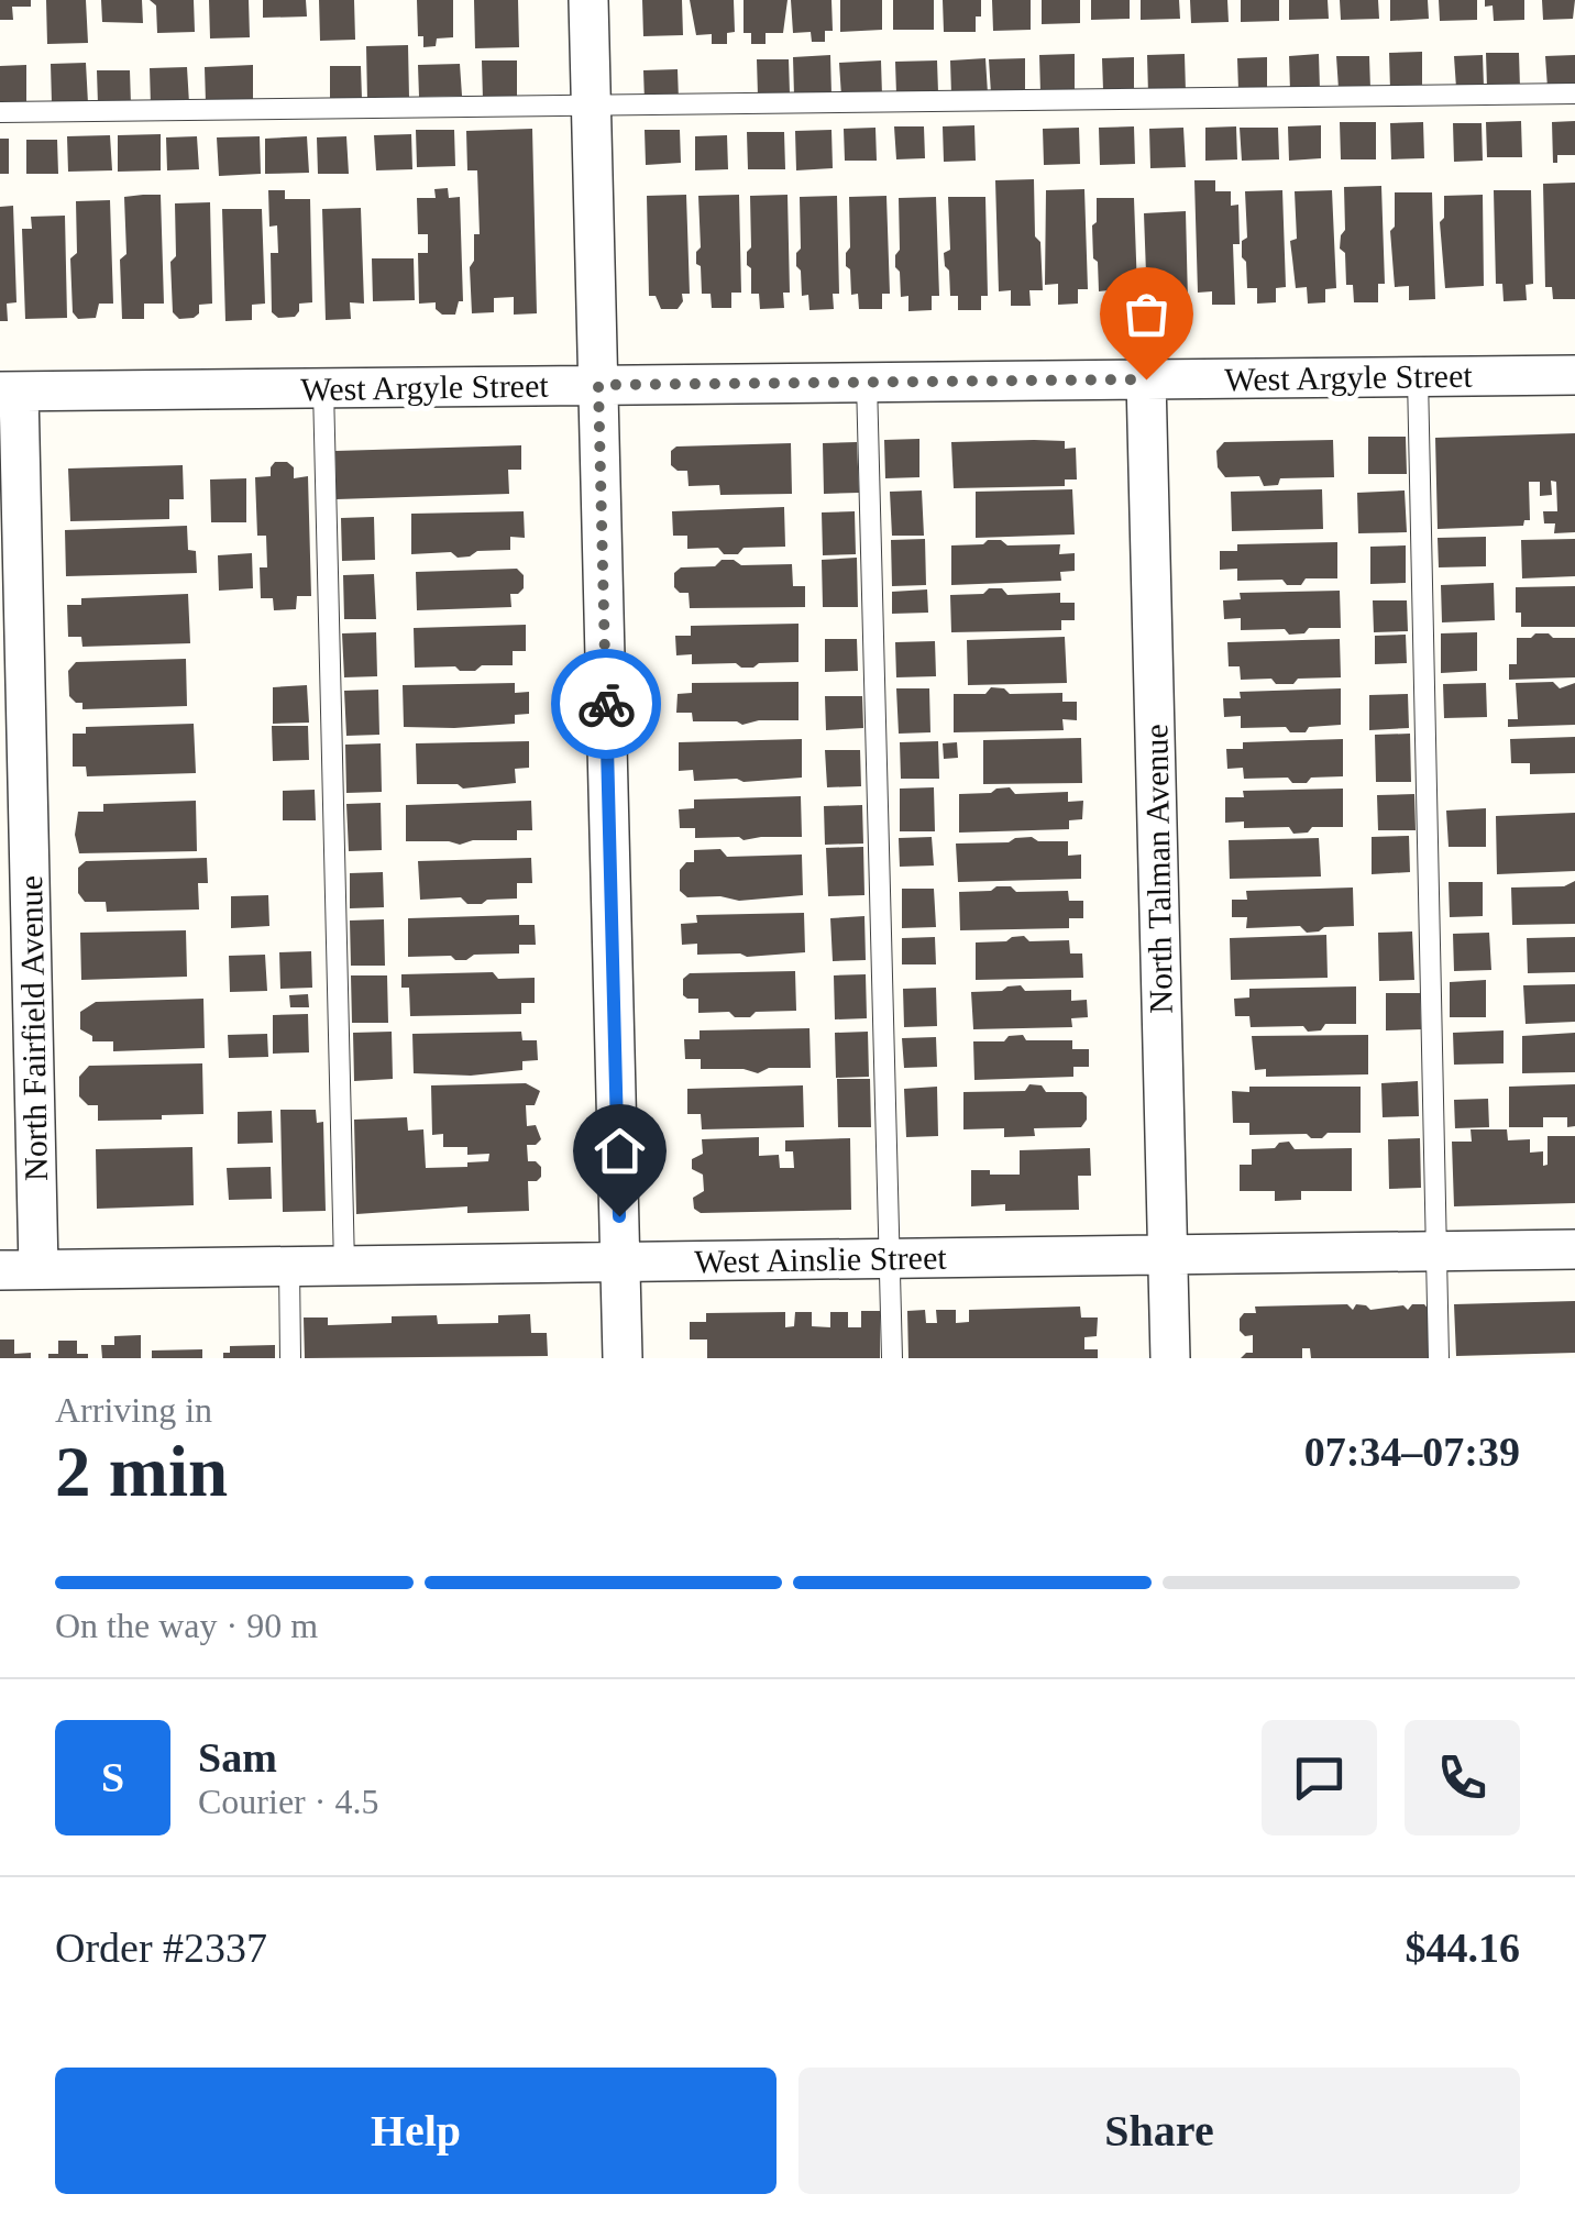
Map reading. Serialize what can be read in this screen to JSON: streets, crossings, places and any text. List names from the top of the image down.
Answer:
{
  "streets": {
    "street": [
      "West Argyle Street",
      "North Talman Avenue",
      "North Fairfield Avenue",
      "West Ainslie Street"
    ]
  },
  "crossings": [
    ["West Argyle Street", "North Talman Avenue"],
    ["West Argyle Street", "North Fairfield Avenue"],
    ["North Talman Avenue", "West Ainslie Street"],
    ["North Fairfield Avenue", "West Ainslie Street"]
  ],
  "page": {
    "heading": ["2 min", "Arriving in", "07:34–07:39"],
    "panel": [
      "Sam",
      "Courier · 4.5",
      "Order #2337",
      "$44.16"
    ],
    "bar": "On the way · 90 m",
    "round": "S",
    "buttons": ["Help", "Share"]
  }
}
